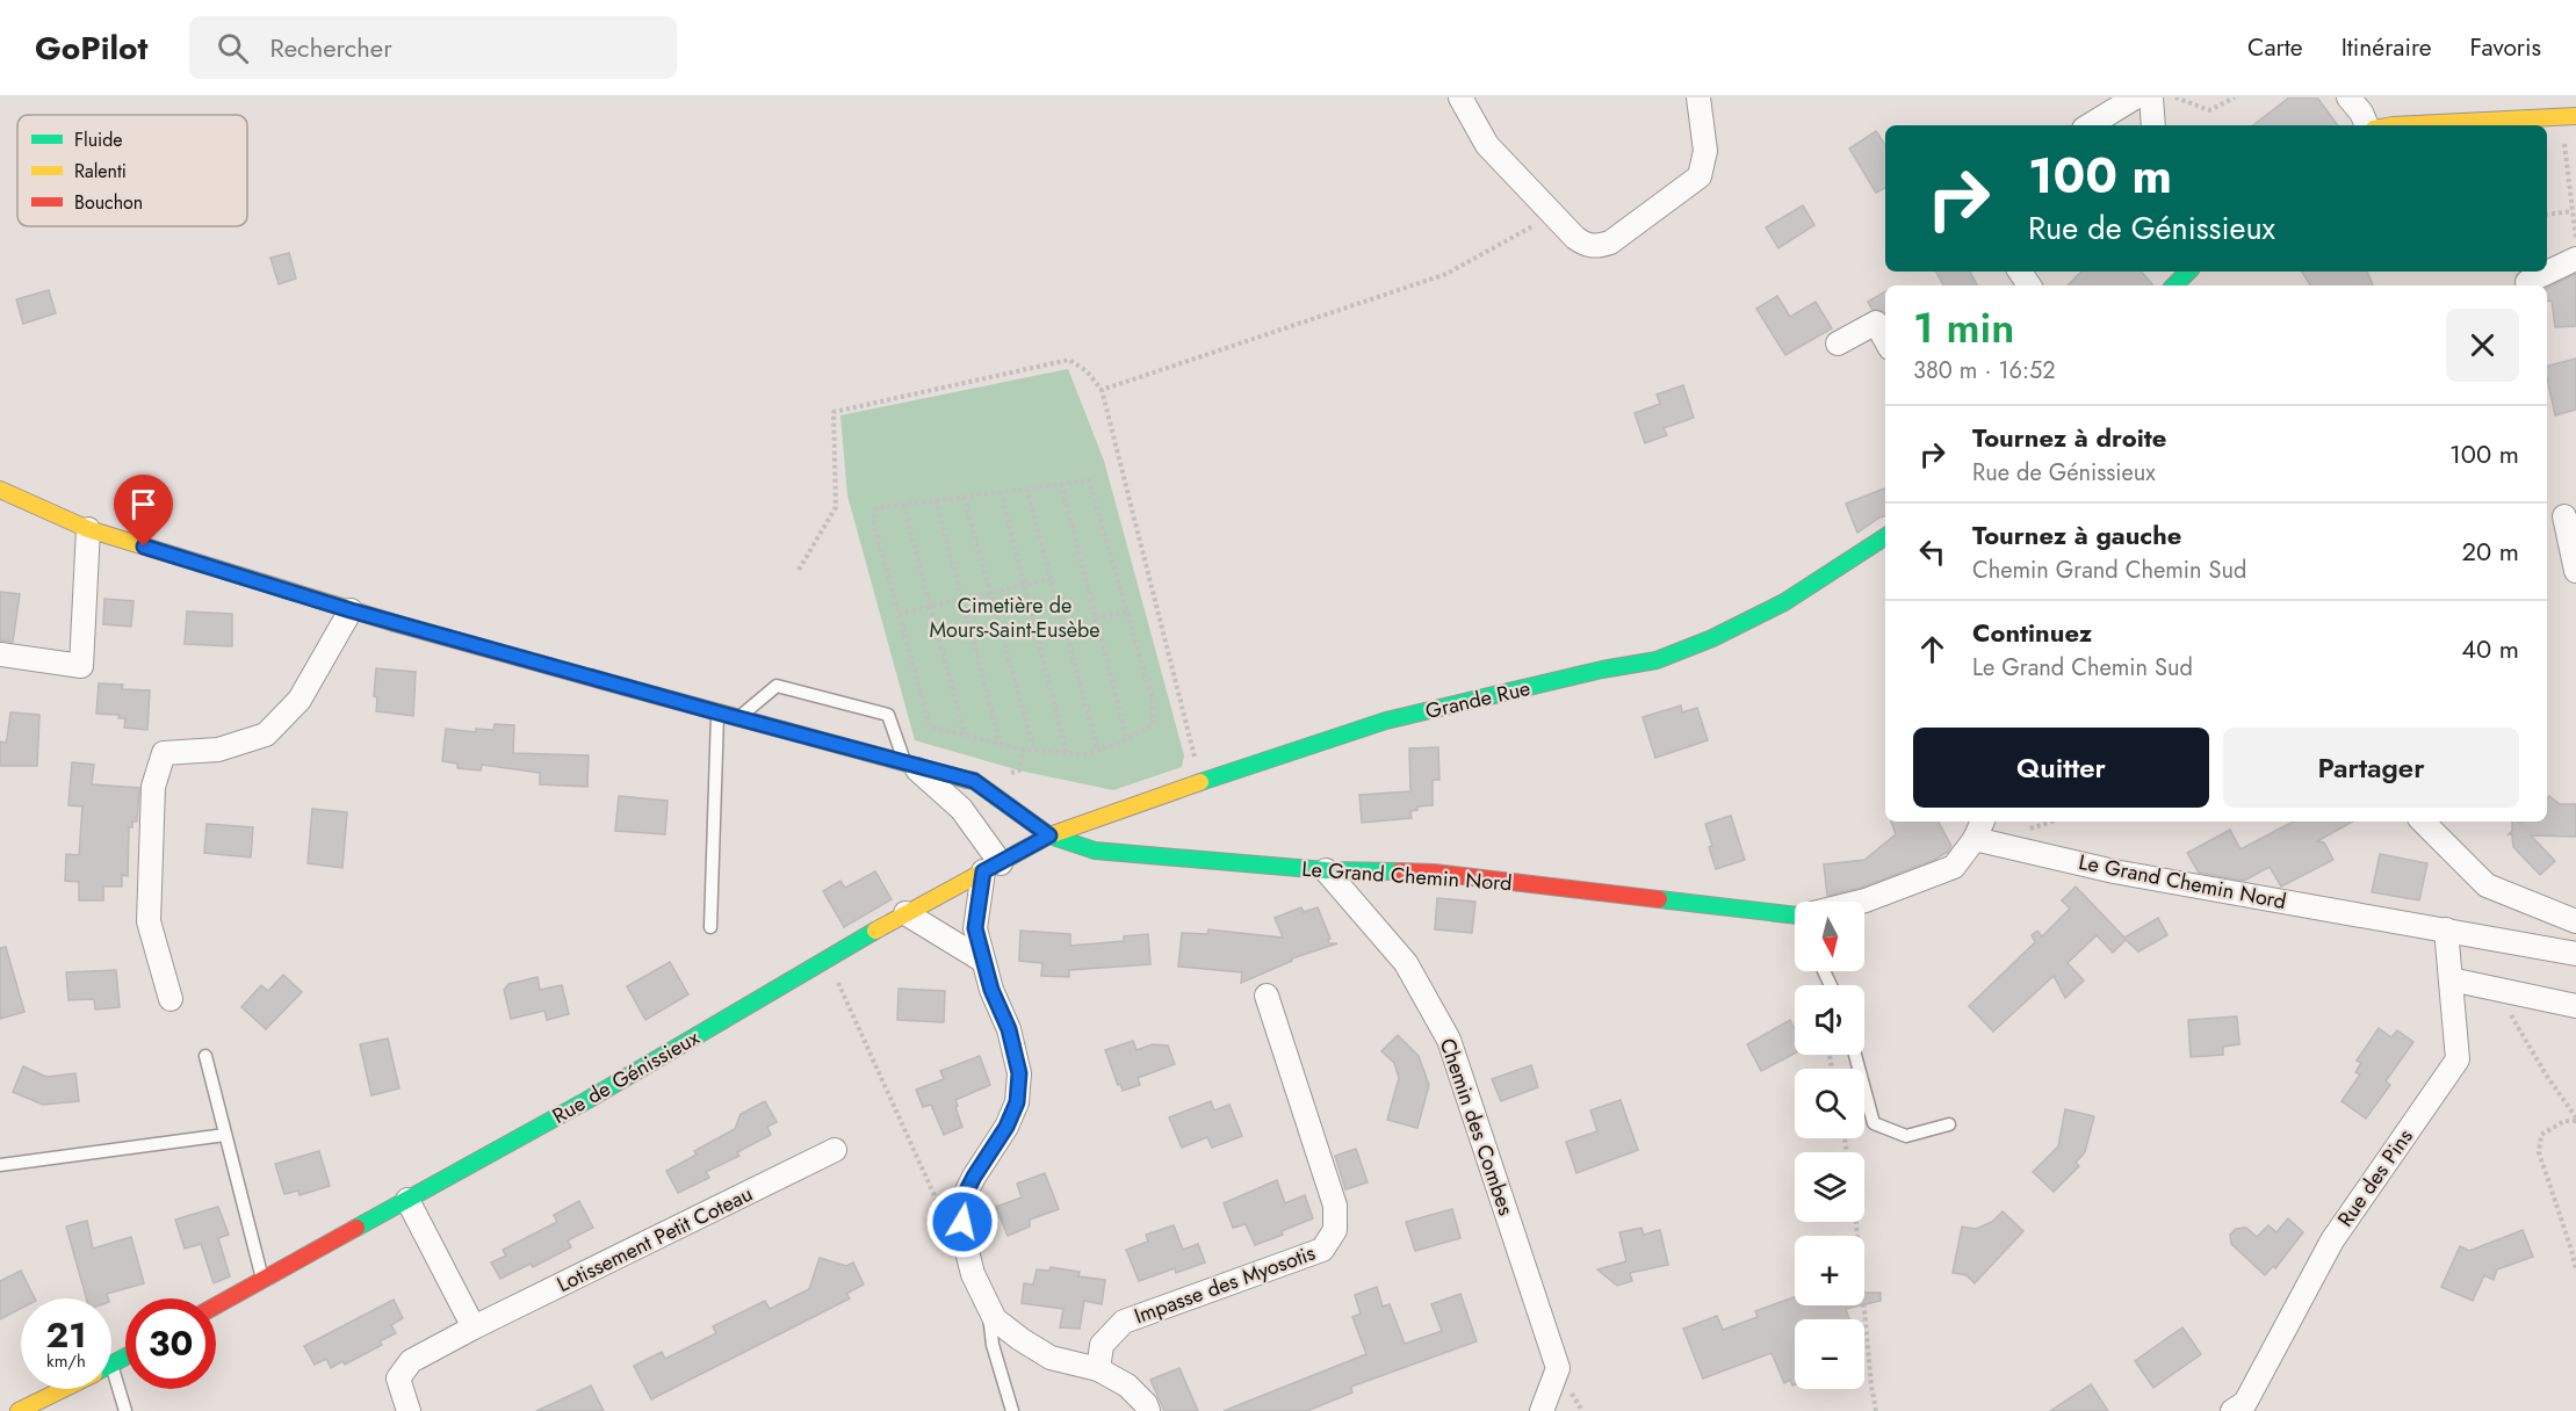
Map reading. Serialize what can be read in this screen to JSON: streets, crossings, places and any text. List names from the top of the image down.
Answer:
{
  "streets": {
    "street": [
      "Grande Rue",
      "Le Grand Chemin Nord",
      "Rue de Génissieux",
      "Chemin des Combes",
      "Rue des Pins",
      "Lotissement Petit Coteau",
      "Impasse des Myosotis"
    ]
  },
  "crossings": [
    ["Grande Rue", "Le Grand Chemin Nord"],
    ["Grande Rue", "Rue de Génissieux"],
    ["Le Grand Chemin Nord", "Rue de Génissieux"],
    ["Le Grand Chemin Nord", "Chemin des Combes"],
    ["Le Grand Chemin Nord", "Rue des Pins"]
  ],
  "parks": ["Cimetière de Mours-Saint-Eusèbe"],
  "legend": ["Fluide", "Ralenti", "Bouchon"],
  "north": "bottom",
  "page": {
    "header": "GoPilot",
    "search": "Rechercher",
    "nav": ["Carte", "Itinéraire", "Favoris"],
    "turn": ["100 m", "Rue de Génissieux"],
    "heading": ["1 min", "380 m · 16:52"],
    "list": [
      {
        "name": "Tournez à droite",
        "note": "Rue de Génissieux",
        "value": "100 m"
      },
      {
        "name": "Tournez à gauche",
        "note": "Chemin Grand Chemin Sud",
        "value": "20 m"
      },
      {
        "name": "Continuez",
        "note": "Le Grand Chemin Sud",
        "value": "40 m"
      }
    ],
    "buttons": ["Quitter", "Partager"],
    "map_buttons": ["+", "−"],
    "speed": "21 km/h",
    "limit": "30"
  }
}
